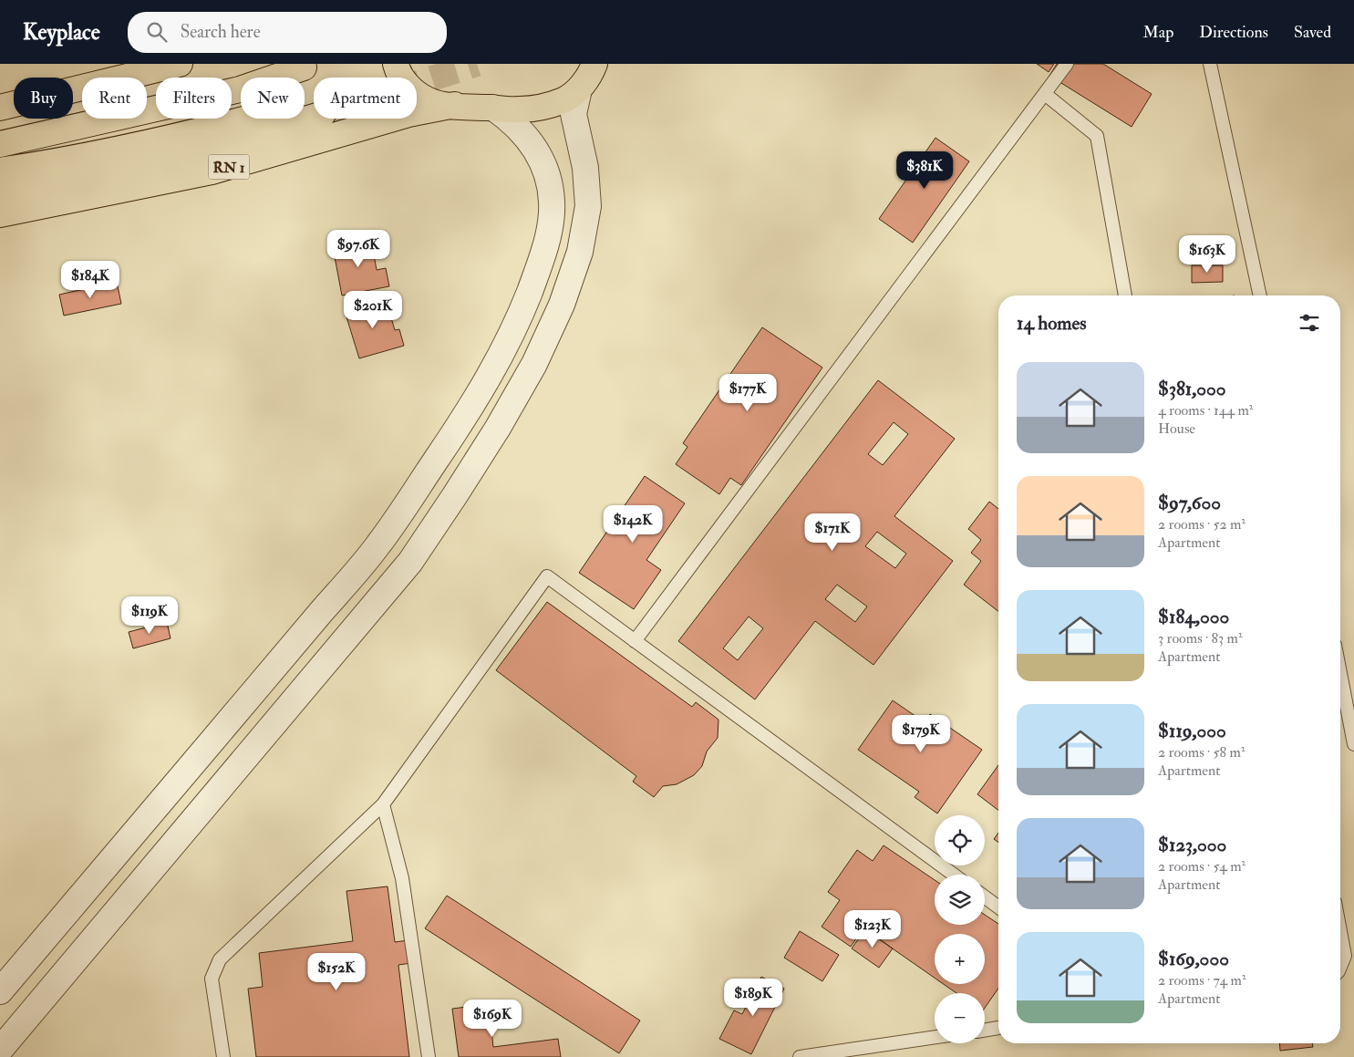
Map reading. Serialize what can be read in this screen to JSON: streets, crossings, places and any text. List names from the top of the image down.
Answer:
{
  "streets": {
    "main road": ["RN 1"]
  },
  "page": {
    "header": "Keyplace",
    "search": "Search here",
    "nav": ["Map", "Directions", "Saved"],
    "chip": [
      "Buy",
      "Rent",
      "Filters",
      "New",
      "Apartment"
    ],
    "price": [
      "$381K",
      "$97.6K",
      "$163K",
      "$184K",
      "$201K",
      "$177K",
      "$142K",
      "$171K",
      "$119K",
      "$179K",
      "$123K",
      "$152K",
      "$189K",
      "$169K"
    ],
    "heading": "14 homes",
    "list": [
      {
        "name": "$381,000",
        "note": "4 rooms · 144 m² · House"
      },
      {
        "name": "$97,600",
        "note": "2 rooms · 52 m² · Apartment"
      },
      {
        "name": "$184,000",
        "note": "3 rooms · 83 m² · Apartment"
      },
      {
        "name": "$119,000",
        "note": "2 rooms · 58 m² · Apartment"
      },
      {
        "name": "$123,000",
        "note": "2 rooms · 54 m² · Apartment"
      },
      {
        "name": "$169,000",
        "note": "2 rooms · 74 m² · Apartment"
      }
    ],
    "map_buttons": ["+", "−"]
  }
}
